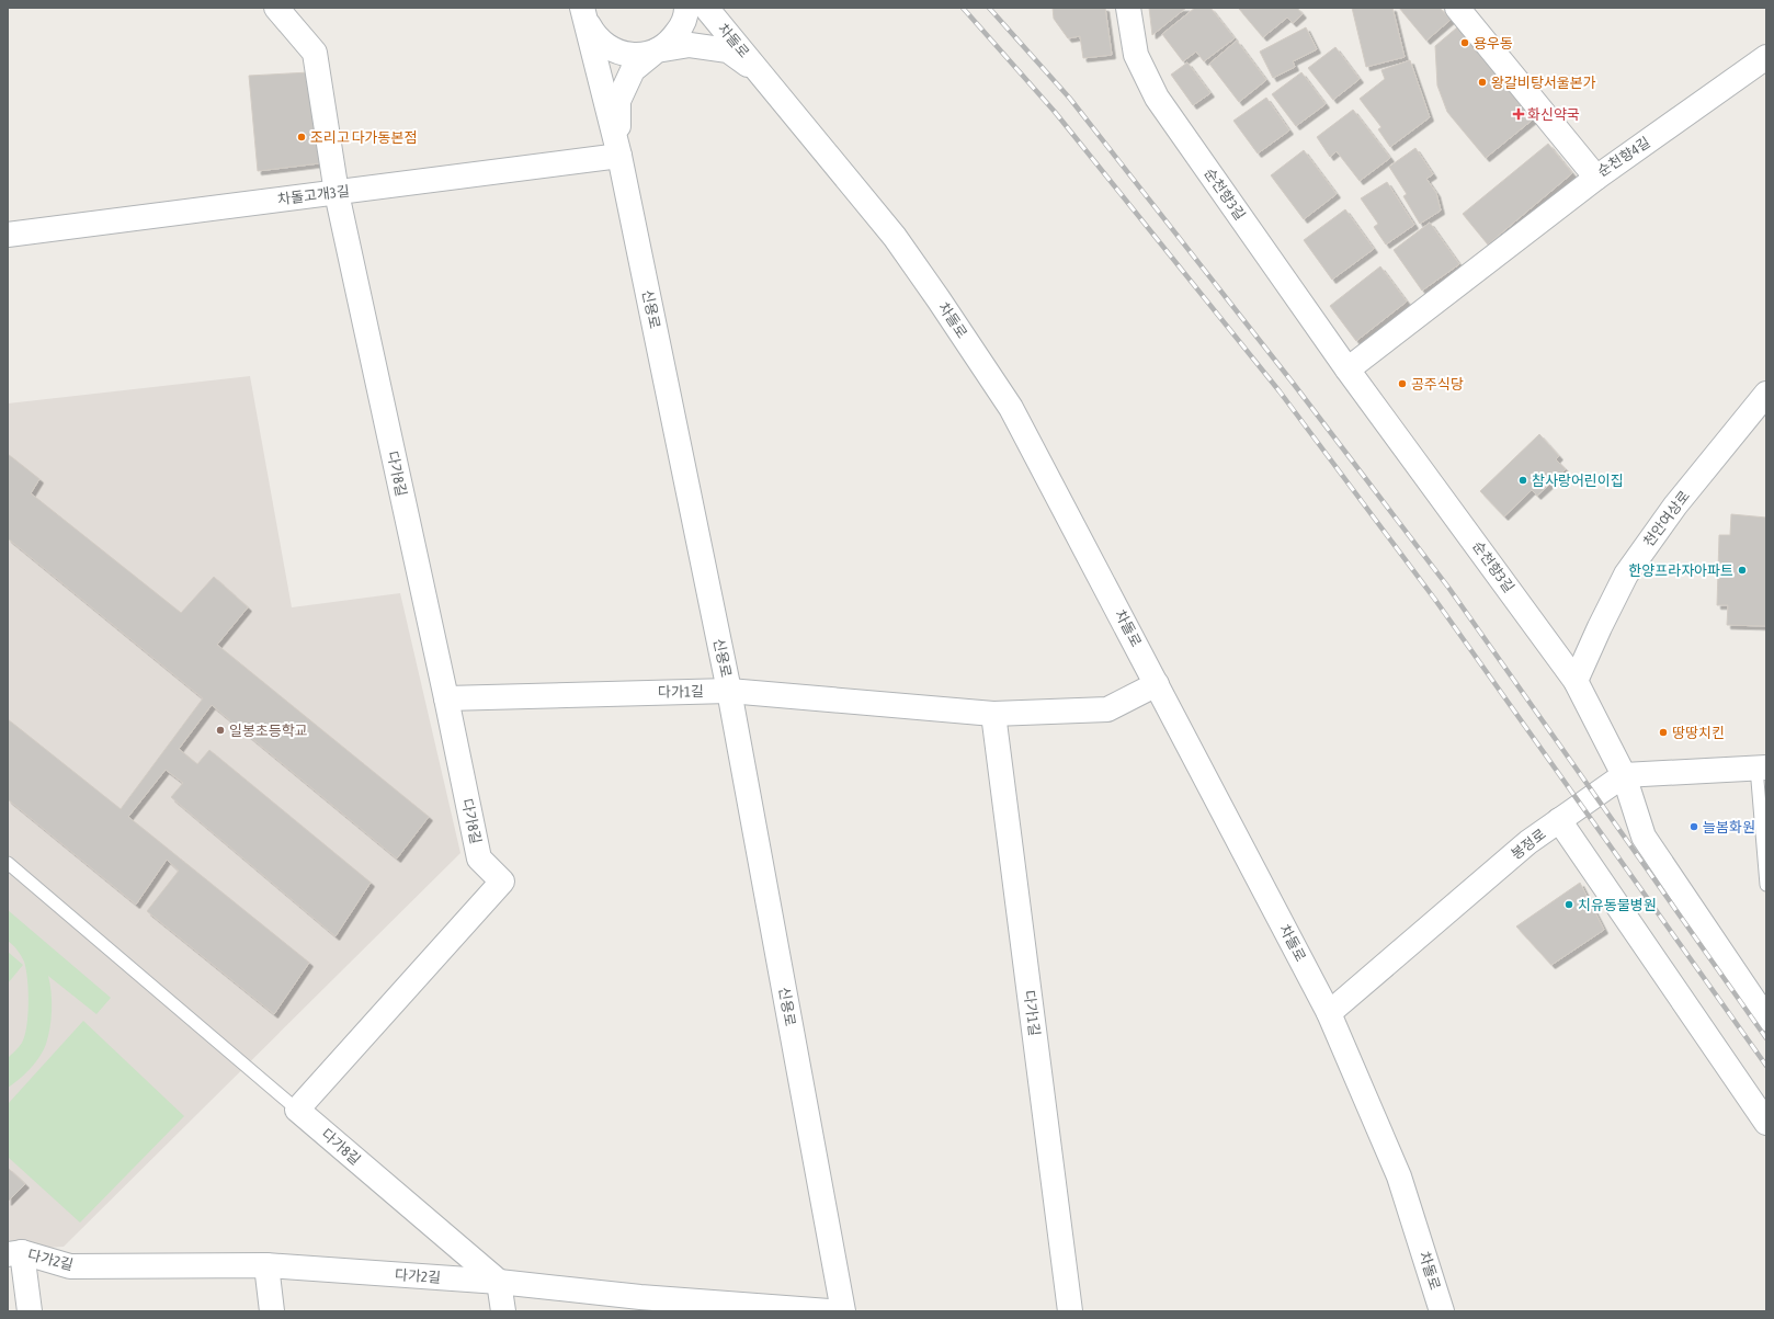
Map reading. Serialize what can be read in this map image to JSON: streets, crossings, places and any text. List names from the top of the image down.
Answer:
{
  "streets": {
    "street": [
      "차돌로",
      "순천향4길",
      "순천향3길",
      "차돌고개3길",
      "신용로",
      "다가8길",
      "천안여상로",
      "다가1길",
      "봉정로",
      "다가2길"
    ]
  },
  "crossings": [
    ["차돌로", "다가1길"],
    ["차돌로", "봉정로"],
    ["순천향3길", "천안여상로"],
    ["순천향3길", "봉정로"],
    ["차돌고개3길", "신용로"],
    ["차돌고개3길", "다가8길"],
    ["신용로", "다가1길"],
    ["다가8길", "다가1길"],
    ["다가8길", "다가2길"]
  ],
  "places": {
    "other": [
      "용우동",
      "왕갈비탕서울본가",
      "조리고 다가동본점",
      "공주식당",
      "참사랑어린이집",
      "한양프라자아파트",
      "일봉초등학교",
      "땅땅치킨",
      "늘봄화원",
      "치유동물병원"
    ],
    "health": ["화신약국"]
  }
}
